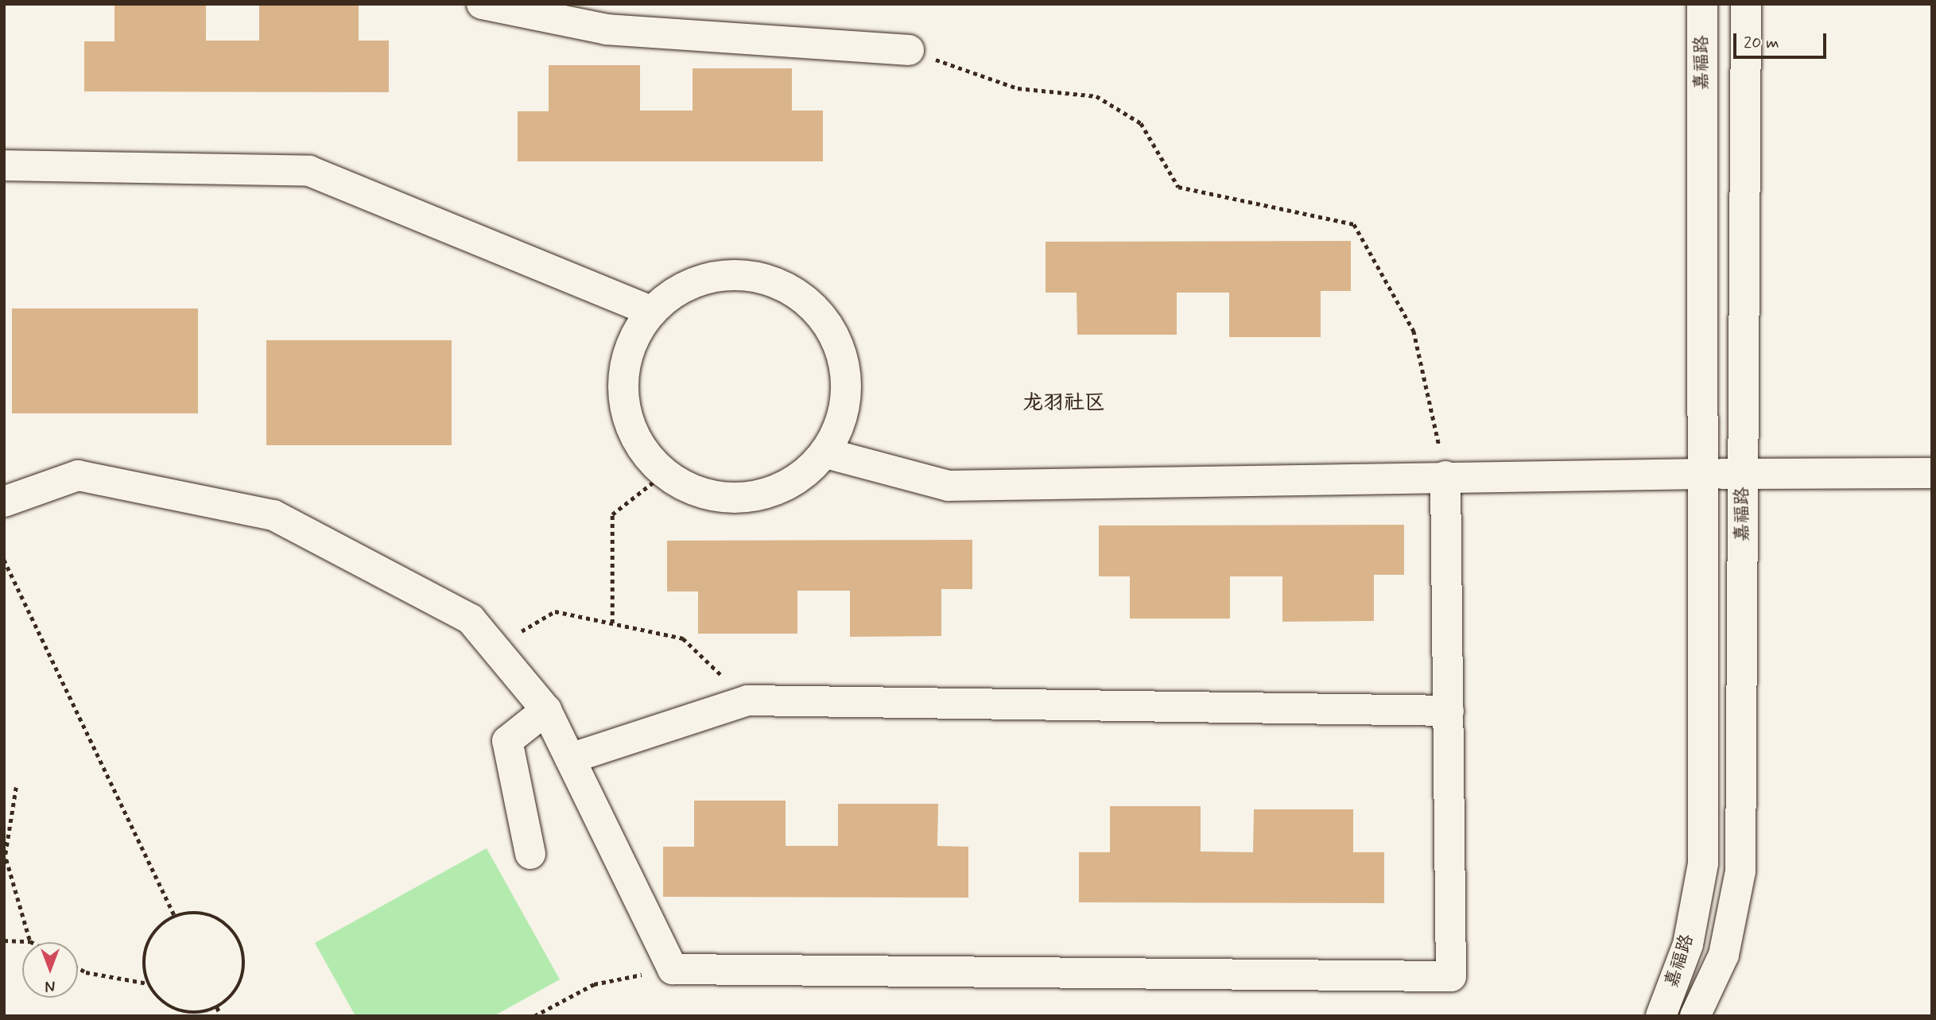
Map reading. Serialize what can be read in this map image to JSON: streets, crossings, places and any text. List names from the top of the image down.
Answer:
{
  "streets": {
    "street": ["嘉福路"]
  },
  "districts": ["龙羽社区"],
  "scale_bar": "20 m",
  "north": "bottom"
}
